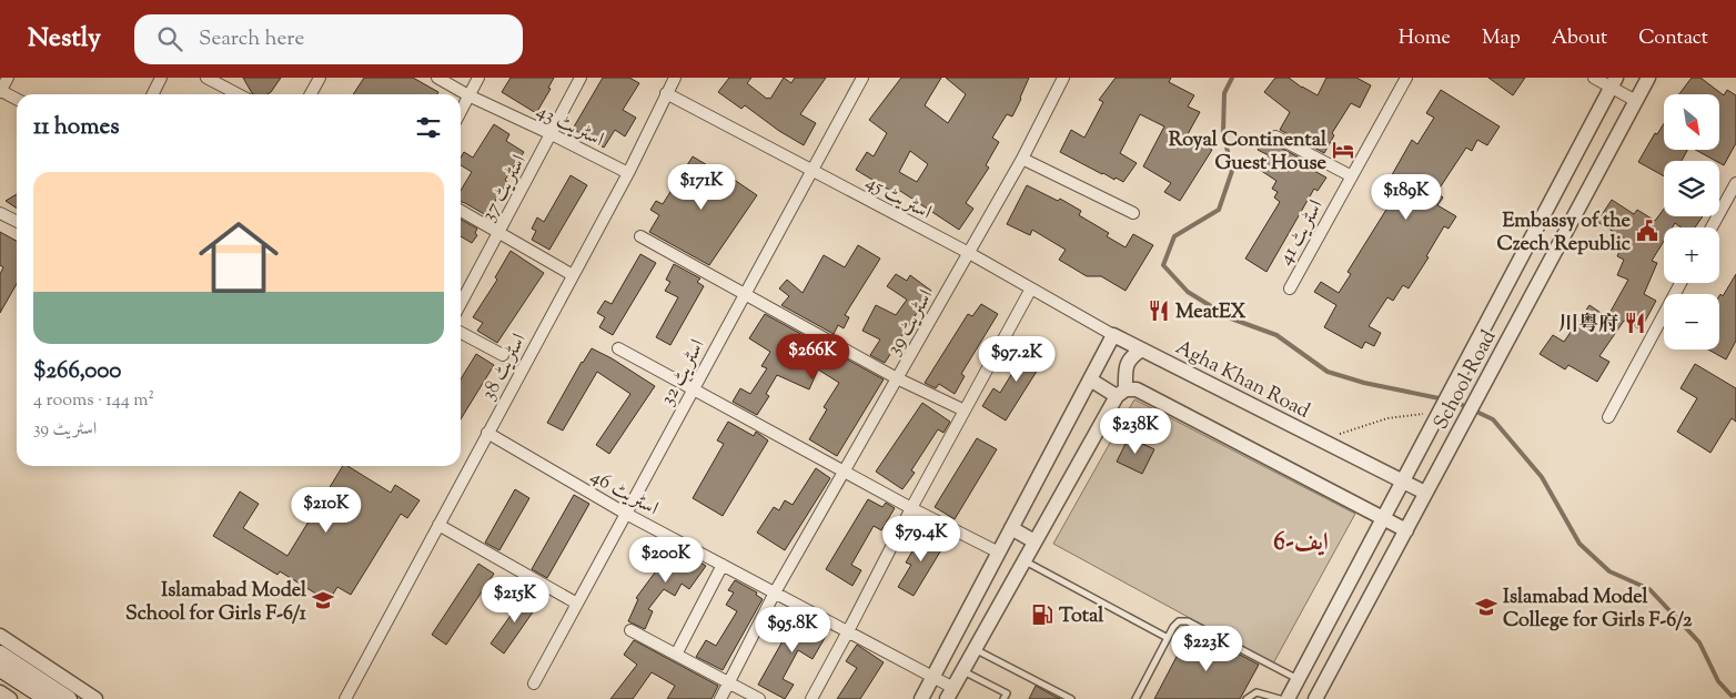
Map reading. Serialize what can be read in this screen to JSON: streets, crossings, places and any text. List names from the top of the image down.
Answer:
{
  "streets": {
    "street": [
      "اسٹریٹ 43",
      "اسٹریٹ 37",
      "اسٹریٹ 45",
      "اسٹریٹ 41",
      "اسٹریٹ 39",
      "اسٹریٹ 38",
      "اسٹریٹ 32",
      "Agha Khan Road",
      "School Road",
      "اسٹریٹ 46"
    ]
  },
  "crossings": [
    ["اسٹریٹ 43", "اسٹریٹ 37"],
    ["اسٹریٹ 43", "اسٹریٹ 38"],
    ["اسٹریٹ 45", "اسٹریٹ 39"],
    ["اسٹریٹ 45", "اسٹریٹ 38"],
    ["اسٹریٹ 45", "اسٹریٹ 32"],
    ["اسٹریٹ 45", "Agha Khan Road"],
    ["اسٹریٹ 39", "اسٹریٹ 46"],
    ["اسٹریٹ 38", "اسٹریٹ 46"],
    ["اسٹریٹ 32", "اسٹریٹ 46"],
    ["Agha Khan Road", "School Road"]
  ],
  "districts": ["ایف-6"],
  "places": {
    "hotel": ["Royal Continental Guest House"],
    "public building": ["Embassy of the Czech Republic"],
    "restaurant": ["MeatEX", "川粤府"],
    "school or university": ["Islamabad Model School for Girls F-6/1", "Islamabad Model College for Girls F-6/2"],
    "fuel station": ["Total"]
  },
  "north": "bottom right",
  "page": {
    "header": "Nestly",
    "search": "Search here",
    "nav": [
      "Home",
      "Map",
      "About",
      "Contact"
    ],
    "map_buttons": ["+", "−"],
    "heading": "11 homes",
    "list": [
      {
        "name": "$266,000",
        "note": "4 rooms · 144 m² · اسٹریٹ 39"
      }
    ],
    "price": [
      "$171K",
      "$189K",
      "$266K",
      "$97.2K",
      "$238K",
      "$210K",
      "$79.4K",
      "$200K",
      "$215K",
      "$95.8K",
      "$223K"
    ]
  }
}
